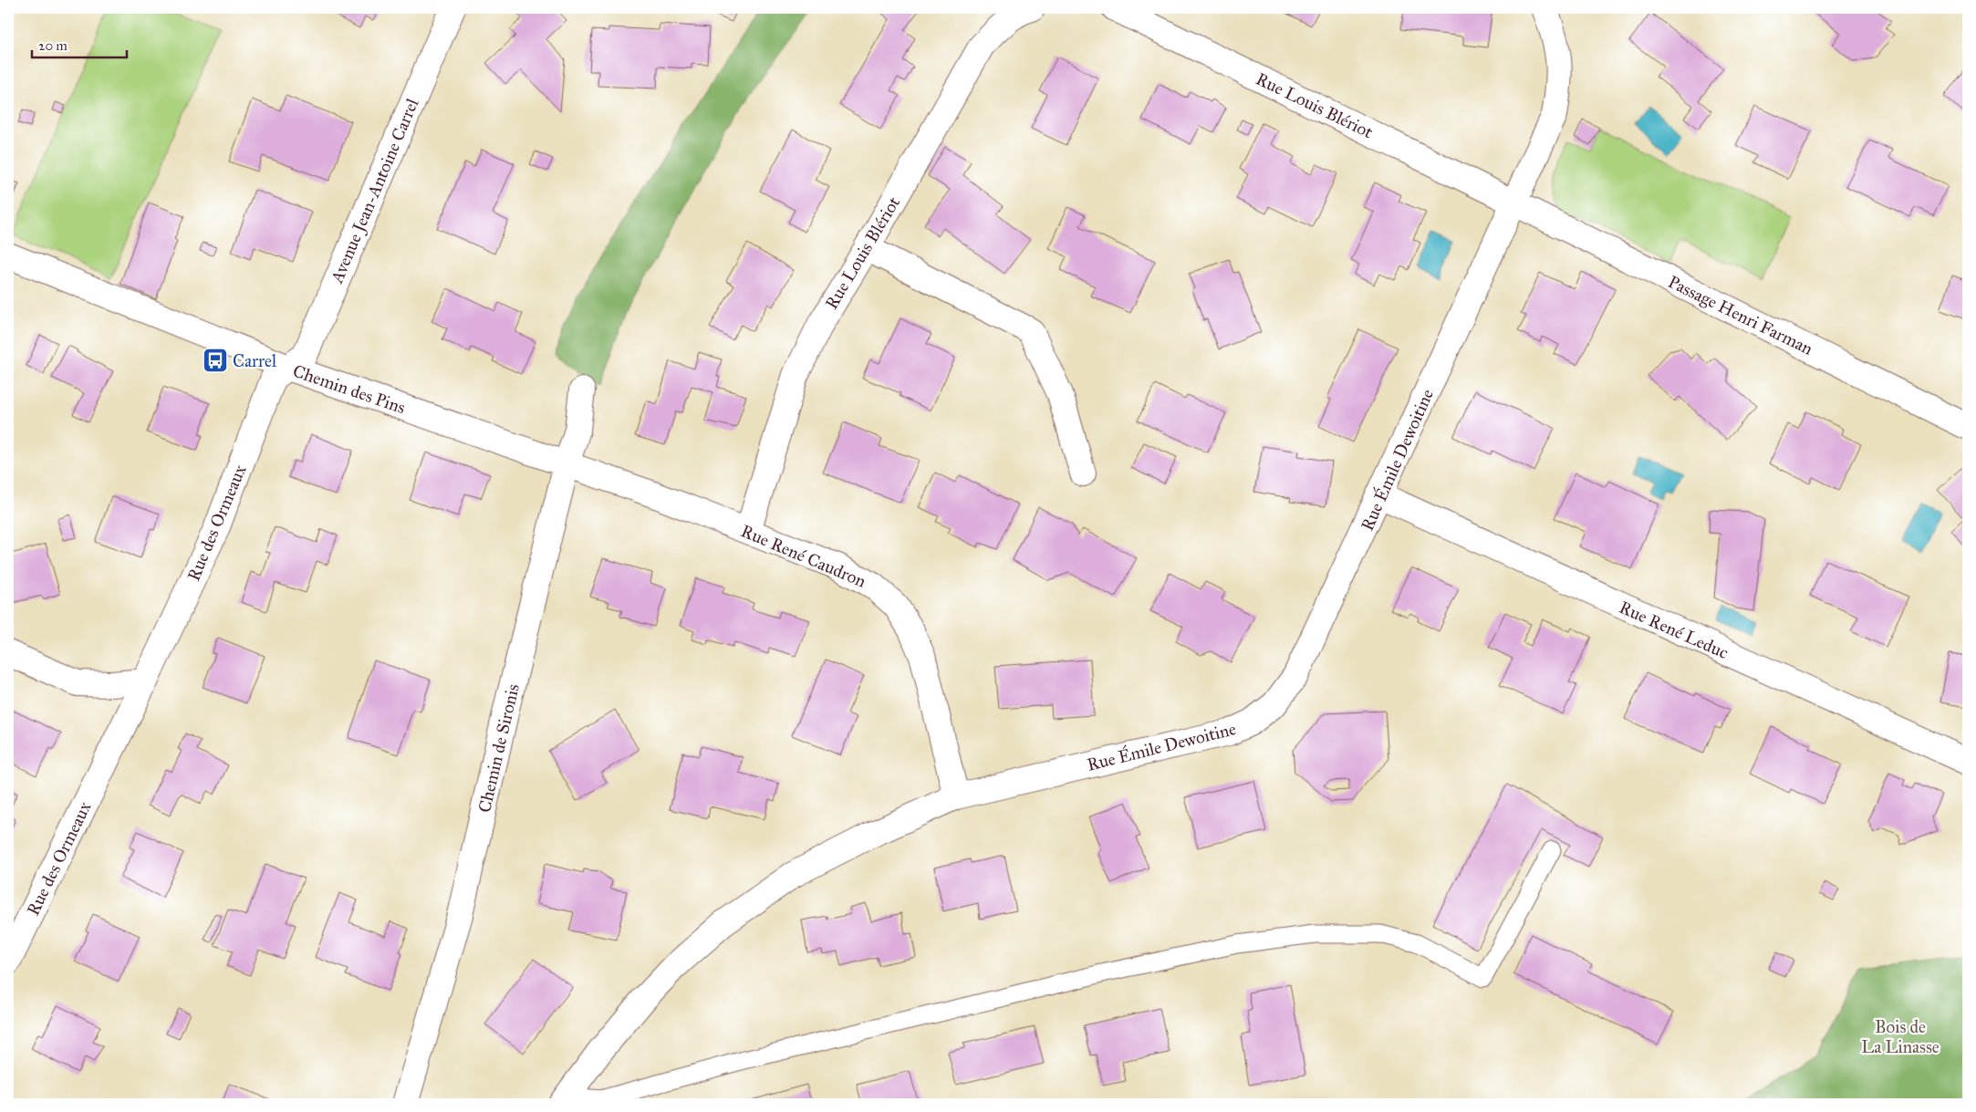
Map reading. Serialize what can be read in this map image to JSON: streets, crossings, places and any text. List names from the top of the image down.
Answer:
{
  "streets": {
    "street": [
      "Rue Louis Blériot",
      "Avenue Jean-Antoine Carrel",
      "Passage Henri Farman",
      "Chemin des Pins",
      "Rue Émile Dewoitine",
      "Rue des Ormeaux",
      "Rue René Caudron",
      "Rue René Leduc",
      "Chemin de Sironis"
    ]
  },
  "crossings": [
    ["Rue Louis Blériot", "Passage Henri Farman"],
    ["Rue Louis Blériot", "Rue Émile Dewoitine"],
    ["Rue Louis Blériot", "Rue René Caudron"],
    ["Avenue Jean-Antoine Carrel", "Chemin des Pins"],
    ["Avenue Jean-Antoine Carrel", "Rue des Ormeaux"],
    ["Passage Henri Farman", "Rue Émile Dewoitine"],
    ["Chemin des Pins", "Rue des Ormeaux"],
    ["Chemin des Pins", "Rue René Caudron"],
    ["Chemin des Pins", "Chemin de Sironis"],
    ["Rue Émile Dewoitine", "Rue René Caudron"],
    ["Rue Émile Dewoitine", "Rue René Leduc"],
    ["Rue René Caudron", "Chemin de Sironis"]
  ],
  "parks": ["Bois de La Linasse"],
  "places": {
    "bus stop": ["Carrel"]
  },
  "scale_bar": "20 m"
}
